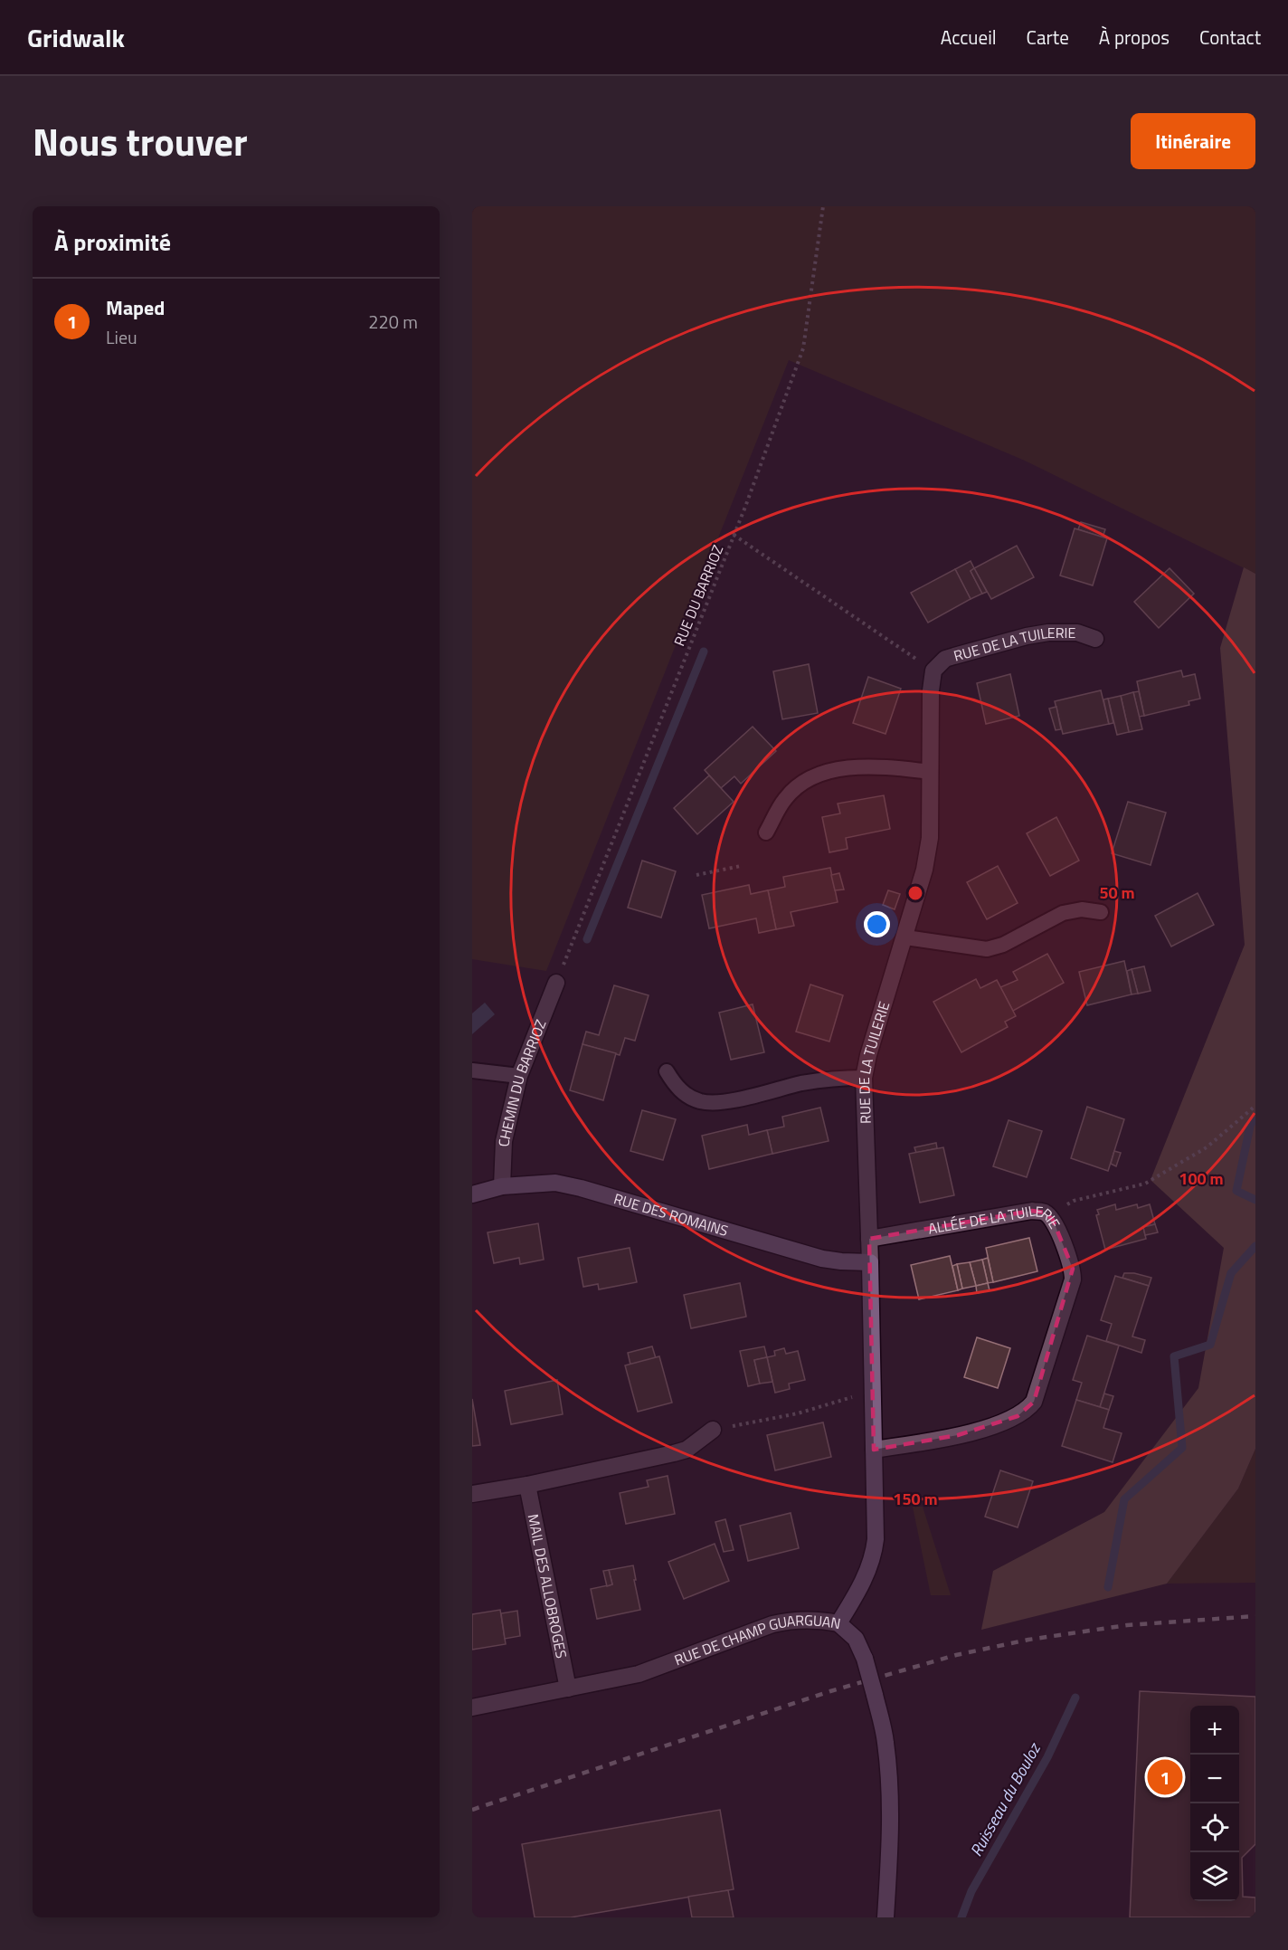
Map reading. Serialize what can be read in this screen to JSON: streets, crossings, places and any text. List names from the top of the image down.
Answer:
{
  "streets": {
    "street": [
      "RUE DE LA TUILERIE",
      "CHEMIN DU BARRIOZ",
      "RUE DES ROMAINS",
      "ALLÉE DE LA TUILERIE",
      "MAIL DES ALLOBROGES",
      "RUE DE CHAMP GUARGUAN"
    ],
    "path": ["RUE DU BARRIOZ"]
  },
  "crossings": [
    ["RUE DU BARRIOZ", "CHEMIN DU BARRIOZ"],
    ["RUE DE LA TUILERIE", "RUE DES ROMAINS"],
    ["RUE DE LA TUILERIE", "ALLÉE DE LA TUILERIE"],
    ["RUE DE LA TUILERIE", "RUE DE CHAMP GUARGUAN"],
    ["CHEMIN DU BARRIOZ", "RUE DES ROMAINS"],
    ["MAIL DES ALLOBROGES", "RUE DE CHAMP GUARGUAN"]
  ],
  "water": ["Ruisseau du Bouloz"],
  "page": {
    "header": "Gridwalk",
    "nav": [
      "Accueil",
      "Carte",
      "À propos",
      "Contact"
    ],
    "title": "Nous trouver",
    "buttons": "Itinéraire",
    "heading": "À proximité",
    "list": [
      {
        "mark": "1",
        "name": "Maped",
        "note": "Lieu",
        "value": "220 m"
      }
    ],
    "map_buttons": ["+", "−"],
    "pins": "1"
  },
  "rings": ["50 m", "100 m", "150 m"]
}
